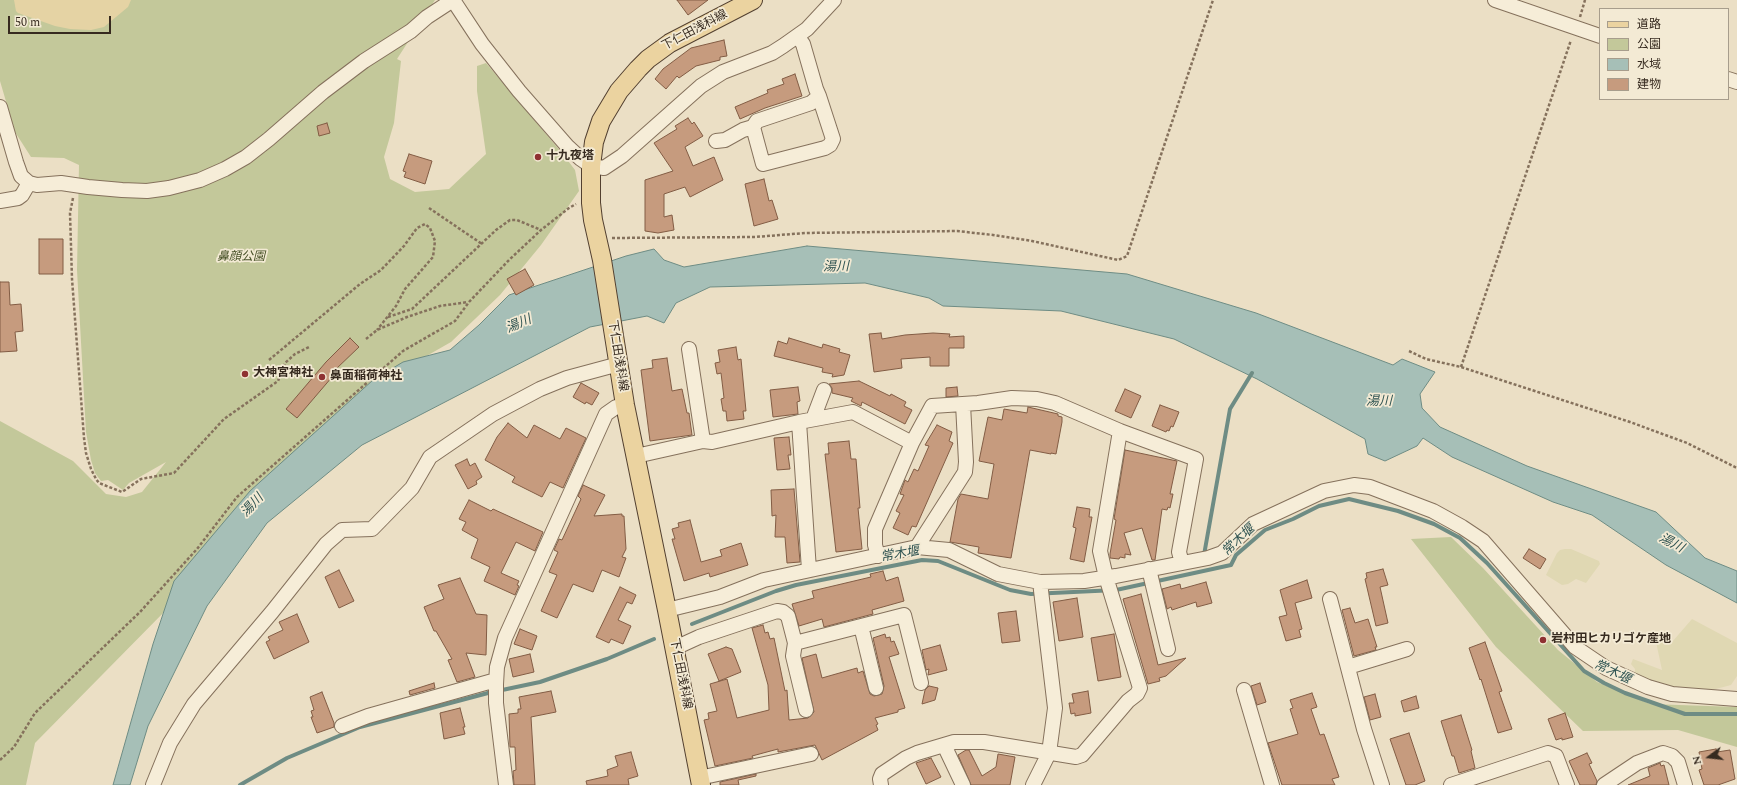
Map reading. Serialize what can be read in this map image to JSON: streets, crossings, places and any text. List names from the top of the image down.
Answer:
{
  "streets": {
    "main road": ["下仁田浅科線"]
  },
  "water": ["湯川", "常木堰"],
  "parks": ["鼻顔公園"],
  "places": [
    "十九夜塔",
    "大神宮神社",
    "鼻面稲荷神社",
    "岩村田ヒカリゴケ産地"
  ],
  "legend": [
    "道路",
    "公園",
    "水域",
    "建物"
  ],
  "scale_bar": "50 m",
  "north": "left"
}
